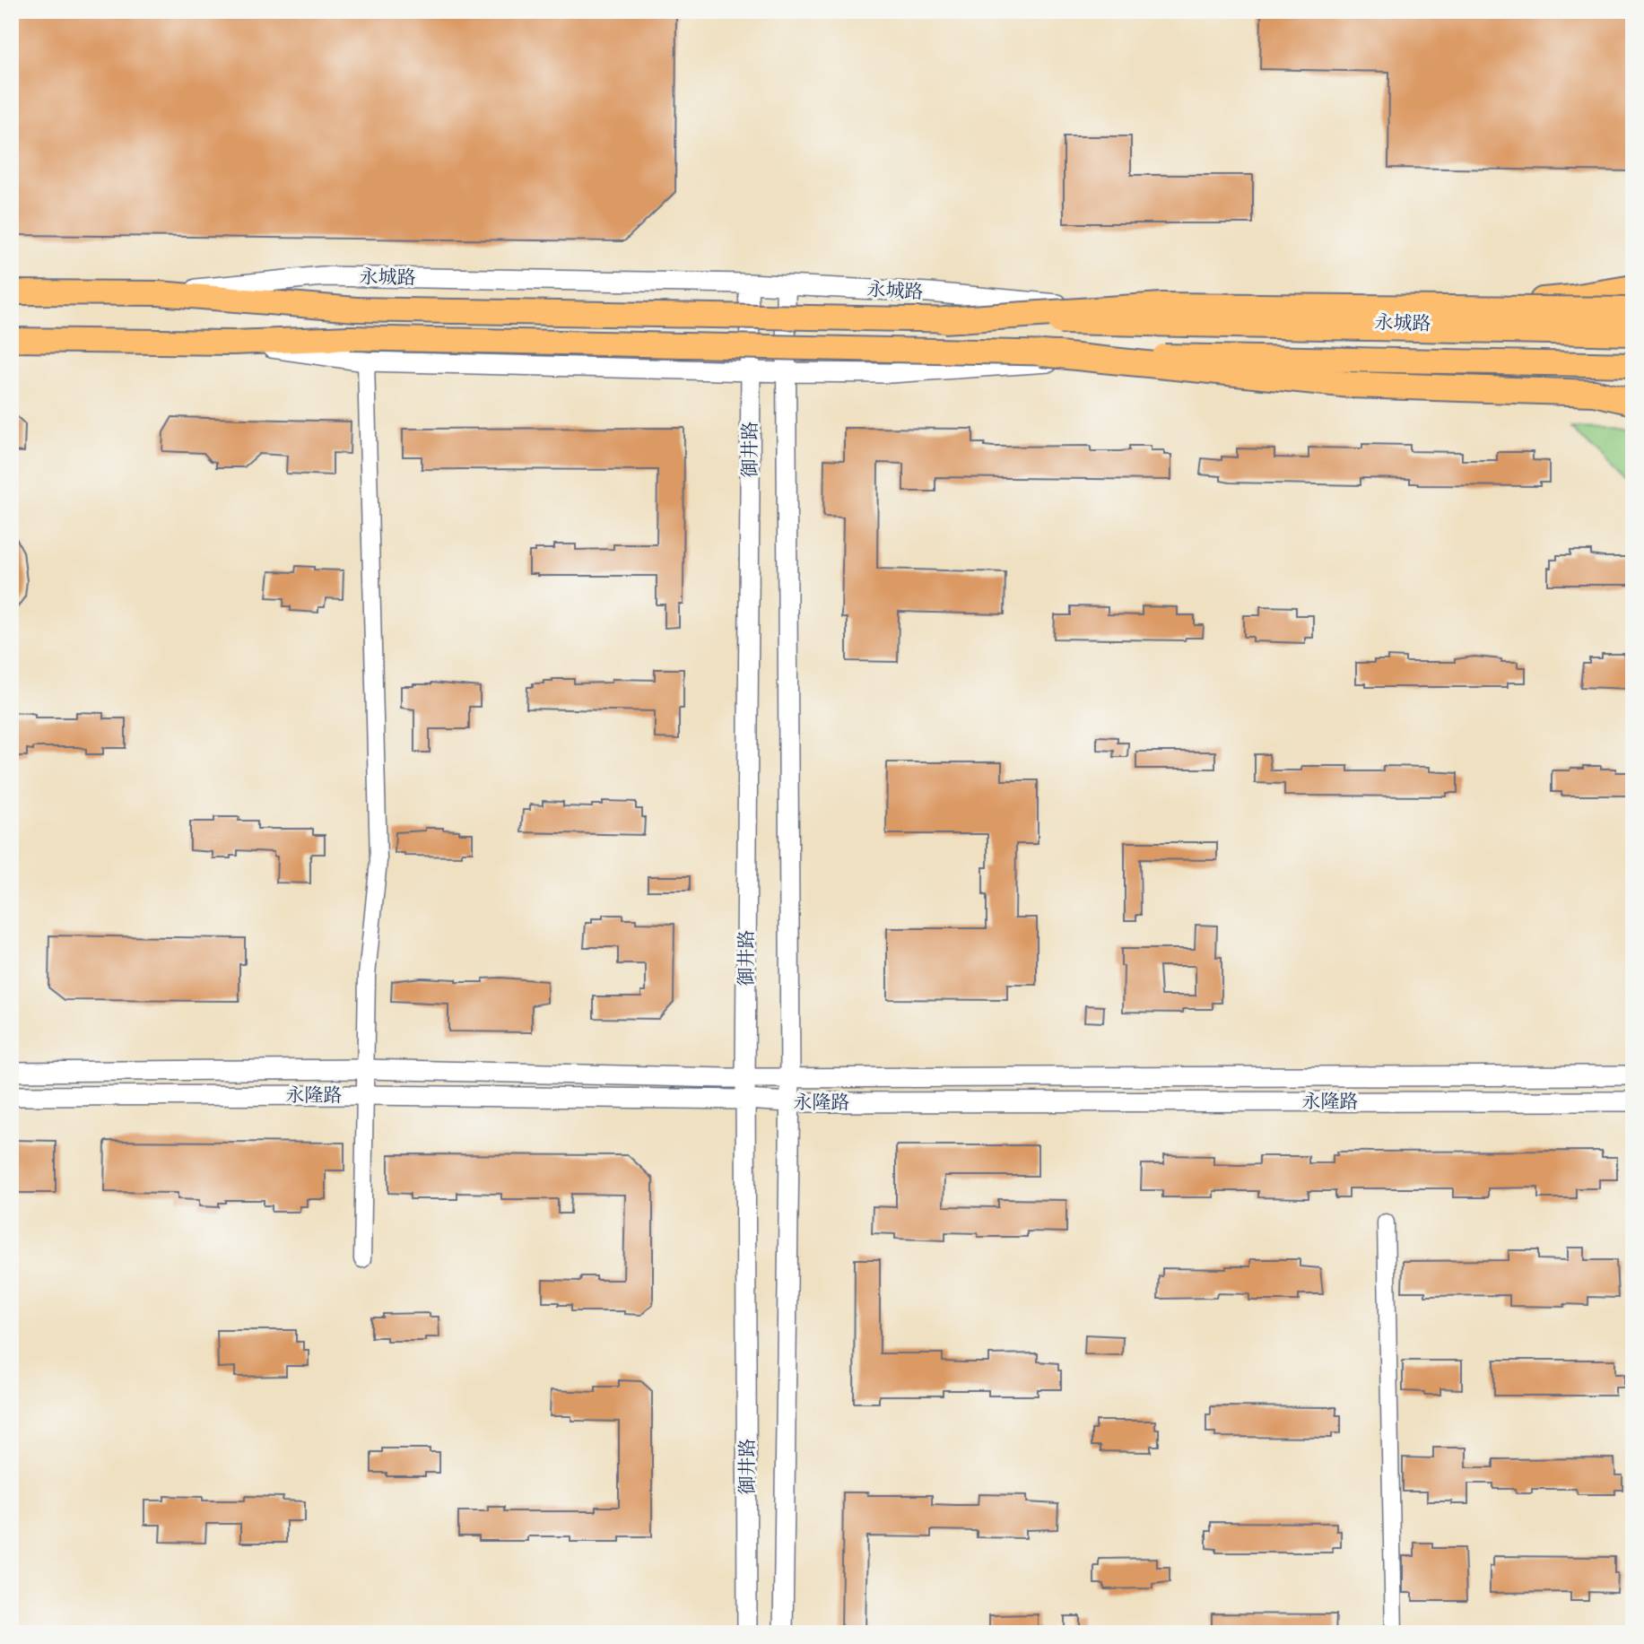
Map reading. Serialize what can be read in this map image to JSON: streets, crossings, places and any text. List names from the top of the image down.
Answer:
{
  "streets": {
    "main road": ["永城路"],
    "street": ["御井路", "永隆路"]
  },
  "crossings": [
    ["永城路", "御井路"],
    ["御井路", "永隆路"]
  ]
}
